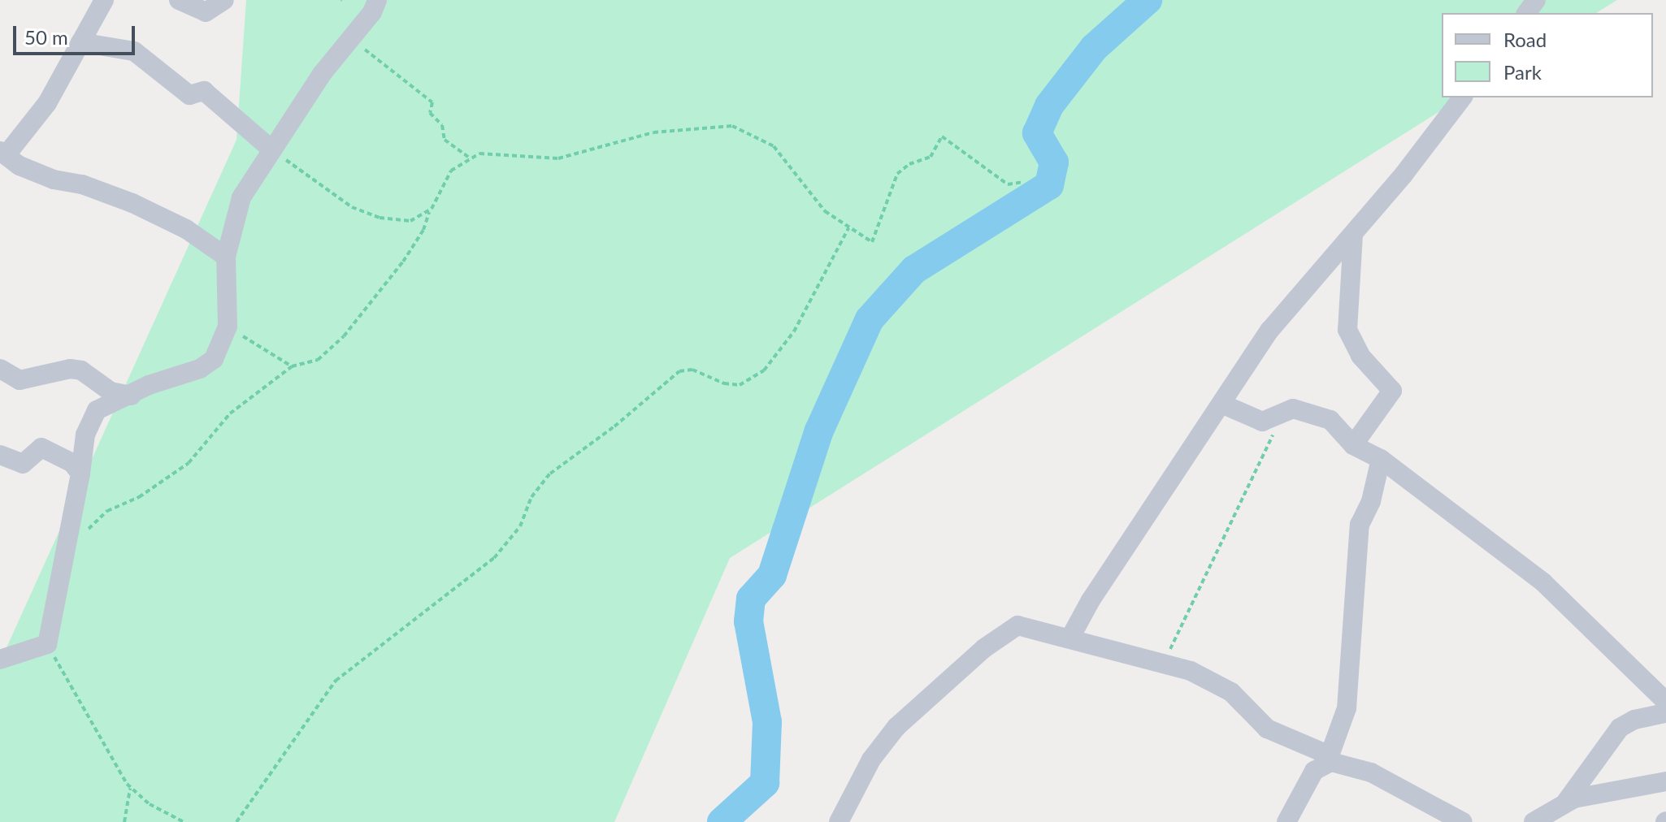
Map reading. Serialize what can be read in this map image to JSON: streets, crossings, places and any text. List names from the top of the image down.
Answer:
{
  "legend": ["Road", "Park"],
  "scale_bar": "50 m"
}
